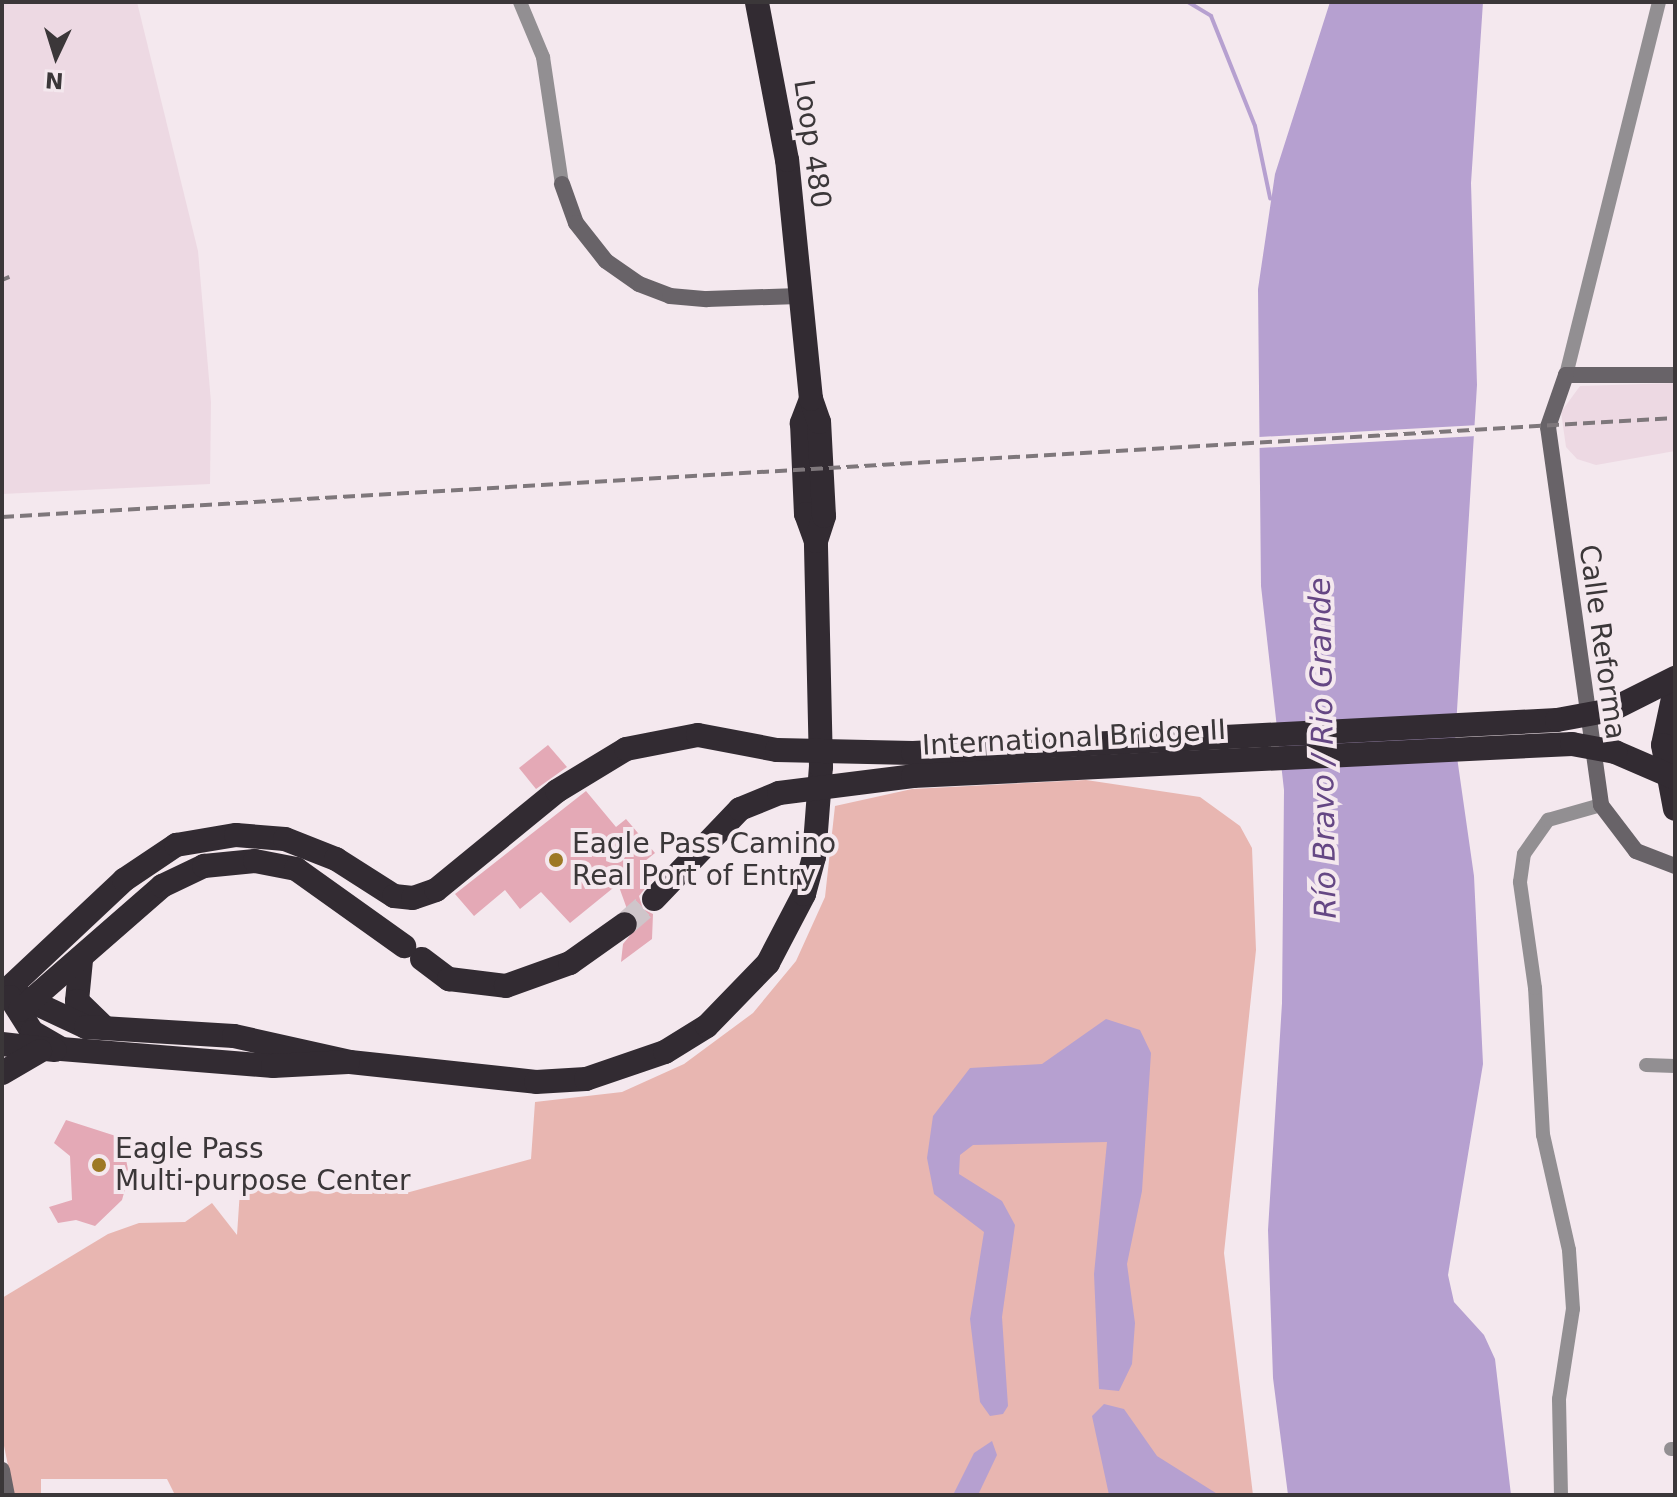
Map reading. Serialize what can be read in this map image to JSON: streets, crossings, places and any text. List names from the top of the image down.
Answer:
{
  "streets": {
    "highway": ["Loop 480", "International Bridge II"],
    "street": ["Calle Reforma"]
  },
  "water": ["Río Bravo / Rio Grande"],
  "places": ["Eagle Pass Camino Real Port of Entry", "Eagle Pass Multi-purpose Center"],
  "north": "bottom"
}
